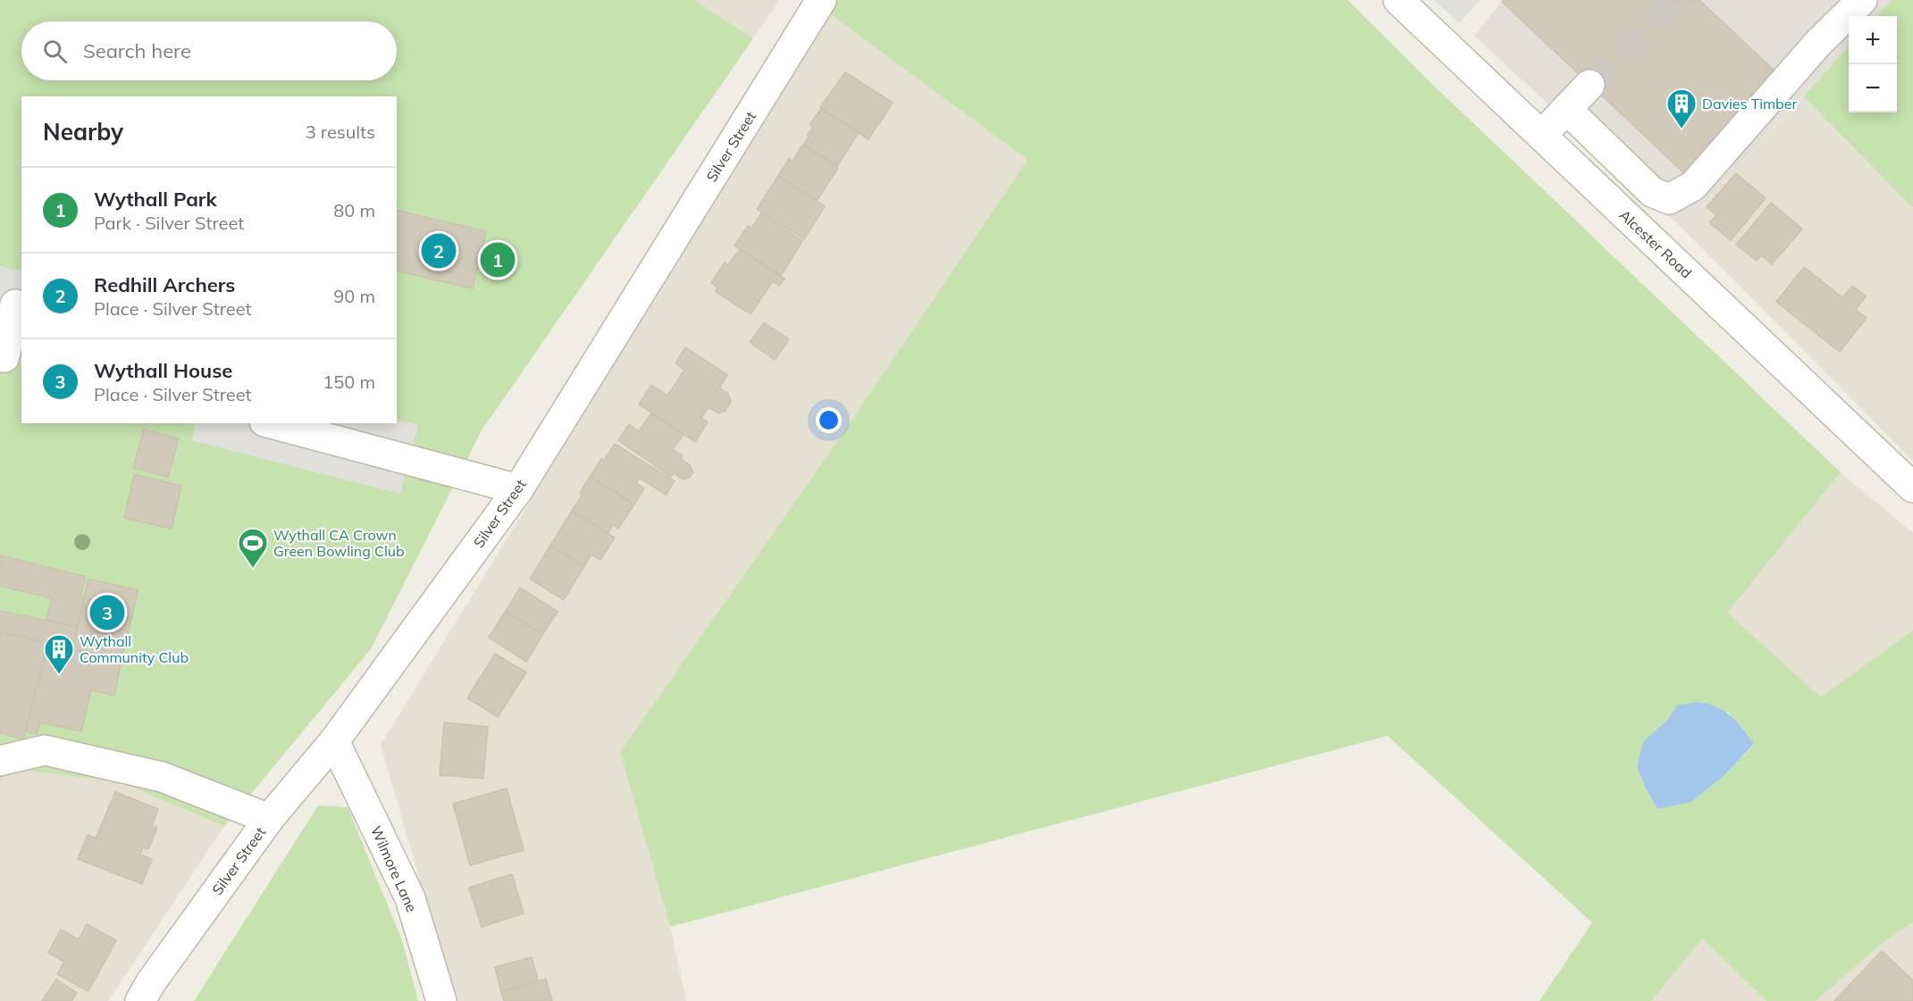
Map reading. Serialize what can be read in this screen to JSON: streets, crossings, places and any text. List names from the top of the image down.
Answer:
{
  "streets": {
    "street": ["Silver Street", "Alcester Road", "Wilmore Lane"]
  },
  "crossings": [
    ["Silver Street", "Wilmore Lane"]
  ],
  "places": {
    "building": ["Davies Timber", "Wythall Community Club"],
    "sports": ["Wythall CA Crown Green Bowling Club"]
  },
  "page": {
    "map_buttons": ["+", "−"],
    "search": "Search here",
    "heading": ["Nearby", "3 results"],
    "list": [
      {
        "mark": "1",
        "name": "Wythall Park",
        "note": "Park · Silver Street",
        "value": "80 m"
      },
      {
        "mark": "2",
        "name": "Redhill Archers",
        "note": "Place · Silver Street",
        "value": "90 m"
      },
      {
        "mark": "3",
        "name": "Wythall House",
        "note": "Place · Silver Street",
        "value": "150 m"
      }
    ],
    "pins": ["2", "1", "3"]
  }
}
